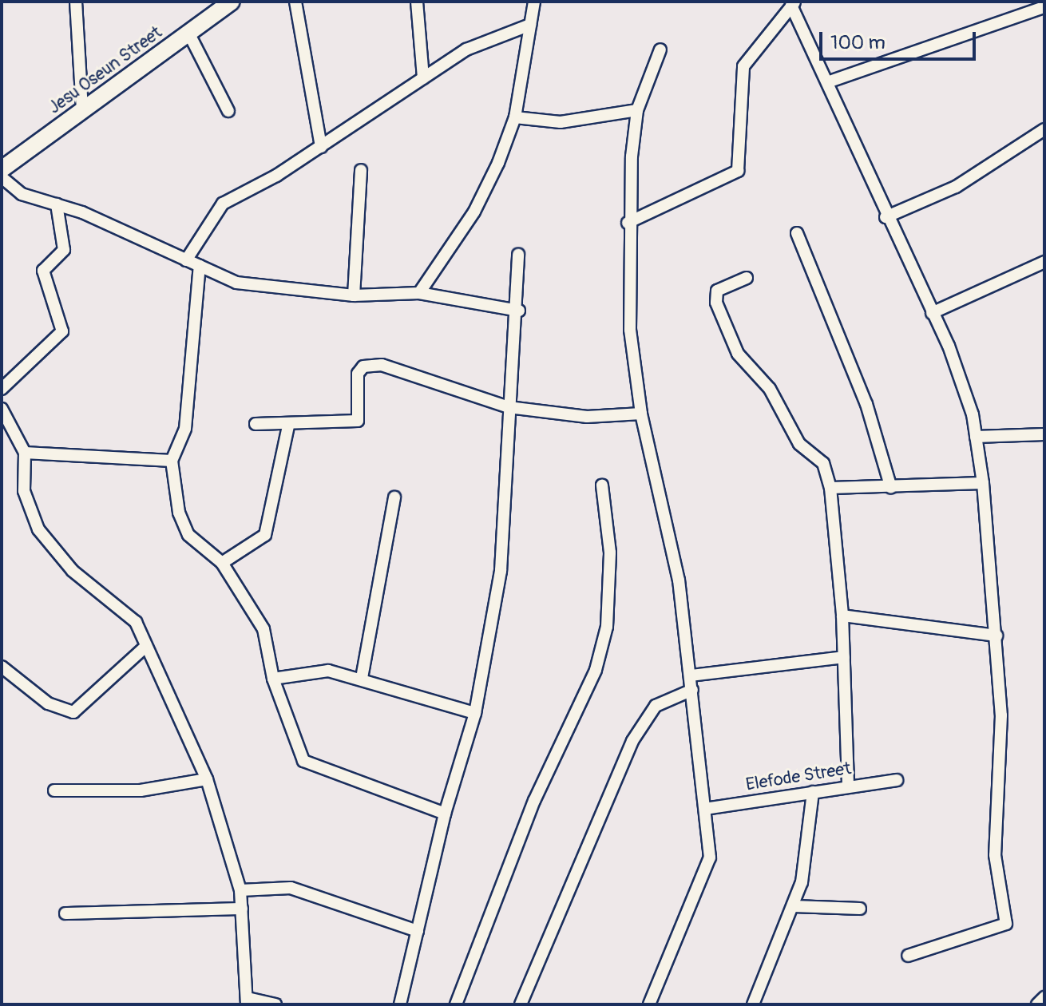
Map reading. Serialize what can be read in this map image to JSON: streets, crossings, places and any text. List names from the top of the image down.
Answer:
{
  "streets": {
    "main road": ["Jesu Oseun Street"],
    "street": ["Elefode Street"]
  },
  "scale_bar": "100 m"
}
